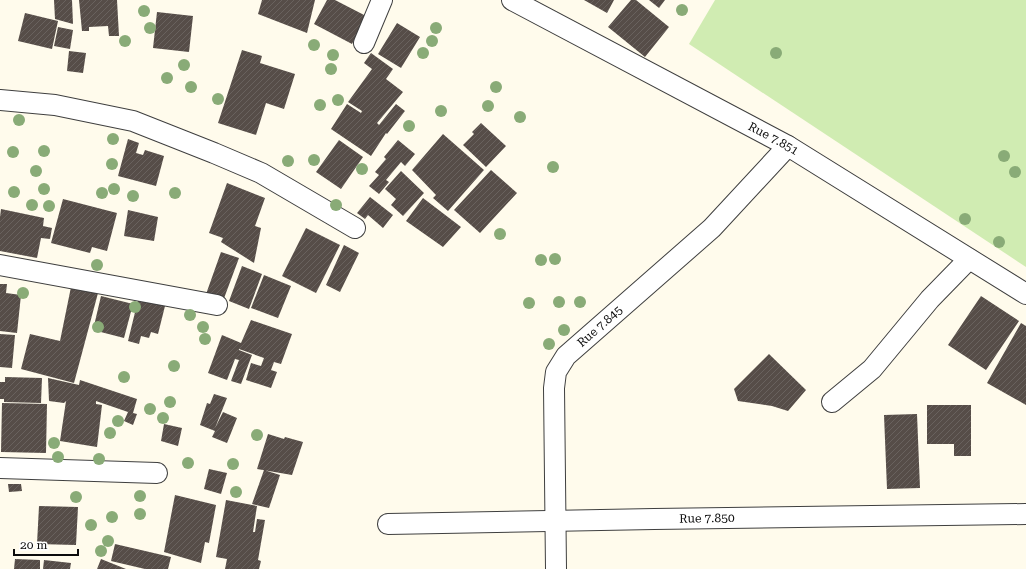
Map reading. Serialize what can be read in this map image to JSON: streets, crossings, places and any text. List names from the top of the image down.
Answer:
{
  "streets": {
    "street": ["Rue 7.851", "Rue 7.845", "Rue 7.850"]
  },
  "crossings": [
    ["Rue 7.851", "Rue 7.845"],
    ["Rue 7.845", "Rue 7.850"]
  ],
  "scale_bar": "20 m"
}
